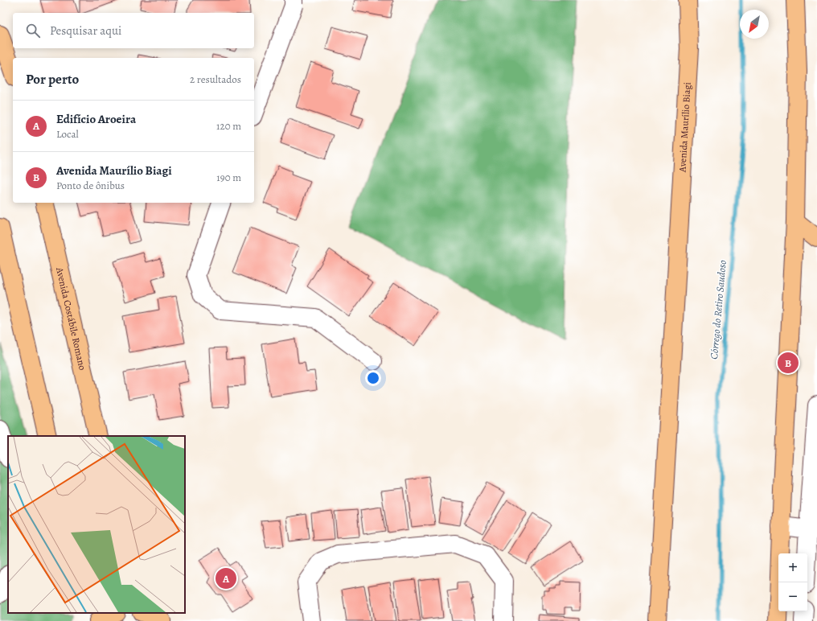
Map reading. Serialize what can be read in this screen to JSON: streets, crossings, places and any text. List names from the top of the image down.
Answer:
{
  "streets": {
    "main road": ["Avenida Maurílio Biagi", "Avenida Costábile Romano"]
  },
  "water": ["Córrego do Retiro Saudoso"],
  "north": "bottom left",
  "page": {
    "search": "Pesquisar aqui",
    "heading": ["Por perto", "2 resultados"],
    "list": [
      {
        "mark": "A",
        "name": "Edifício Aroeira",
        "note": "Local",
        "value": "120 m"
      },
      {
        "mark": "B",
        "name": "Avenida Maurílio Biagi",
        "note": "Ponto de ônibus",
        "value": "190 m"
      }
    ],
    "pins": ["B", "A"],
    "map_buttons": ["+", "−"]
  }
}
